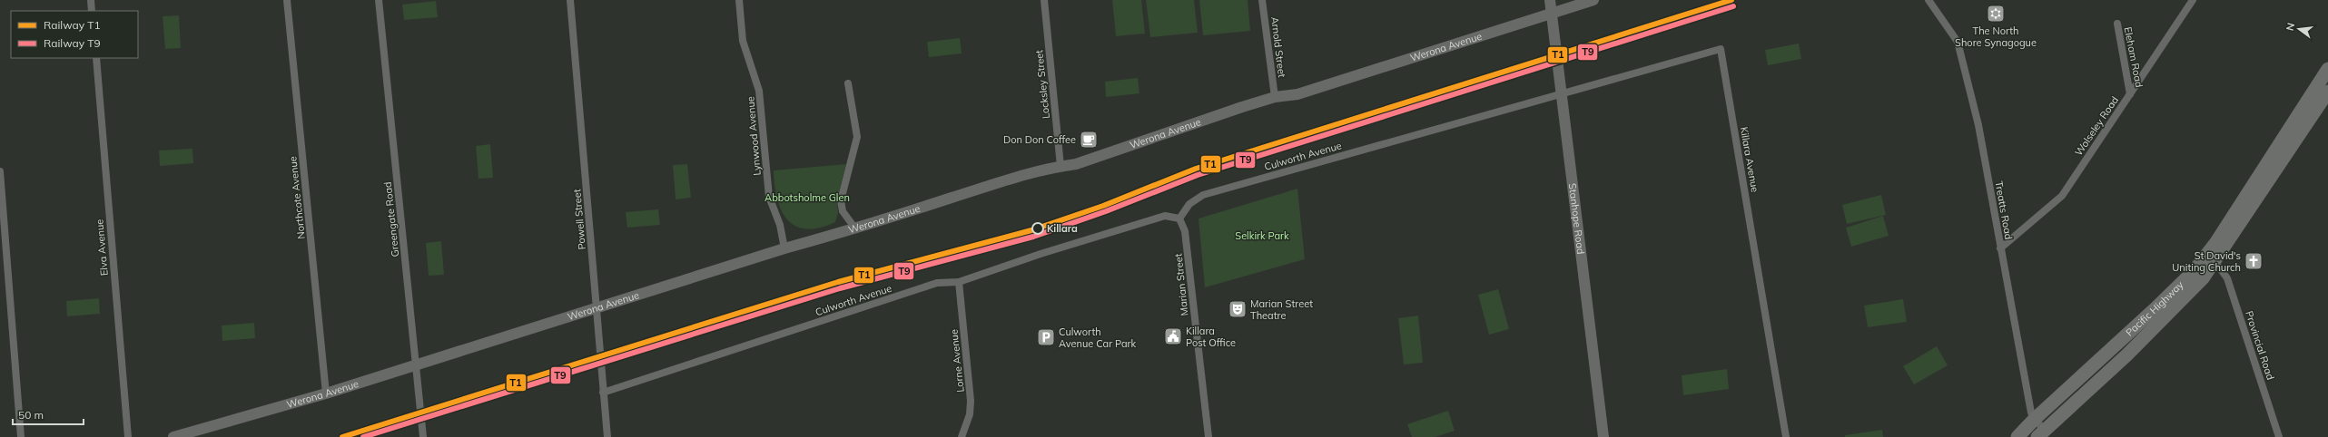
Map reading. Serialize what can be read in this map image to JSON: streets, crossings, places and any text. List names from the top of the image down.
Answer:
{
  "streets": {
    "highway": ["Pacific Highway"],
    "street": [
      "Arnold Street",
      "Werona Avenue",
      "Eleham Road",
      "Locksley Street",
      "Wolseley Road",
      "Lynwood Avenue",
      "Culworth Avenue",
      "Killara Avenue",
      "Northcote Avenue",
      "Treatts Road",
      "Stanhope Road",
      "Greengate Road",
      "Powell Street",
      "Elva Avenue",
      "Marian Street",
      "Provincial Road",
      "Lorne Avenue"
    ]
  },
  "crossings": [
    ["Arnold Street", "Werona Avenue"],
    ["Werona Avenue", "Locksley Street"],
    ["Werona Avenue", "Lynwood Avenue"],
    ["Werona Avenue", "Northcote Avenue"],
    ["Werona Avenue", "Stanhope Road"],
    ["Werona Avenue", "Greengate Road"],
    ["Werona Avenue", "Powell Street"],
    ["Eleham Road", "Wolseley Road"],
    ["Wolseley Road", "Treatts Road"],
    ["Culworth Avenue", "Killara Avenue"],
    ["Culworth Avenue", "Stanhope Road"],
    ["Culworth Avenue", "Powell Street"],
    ["Culworth Avenue", "Marian Street"],
    ["Culworth Avenue", "Lorne Avenue"],
    ["Killara Avenue", "Stanhope Road"],
    ["Treatts Road", "Pacific Highway"],
    ["Pacific Highway", "Provincial Road"]
  ],
  "parks": ["Abbotsholme Glen", "Selkirk Park"],
  "places": {
    "synagogue": ["The North Shore Synagogue"],
    "cafe": ["Don Don Coffee"],
    "other": ["Killara"],
    "church": ["St David's Uniting Church"],
    "theatre": ["Marian Street Theatre"],
    "public building": ["Killara Post Office"],
    "parking": ["Culworth Avenue Car Park"]
  },
  "lines": ["rail line T1", "rail line T9"],
  "legend": ["Railway T1", "Railway T9"],
  "scale_bar": "50 m",
  "north": "left"
}
